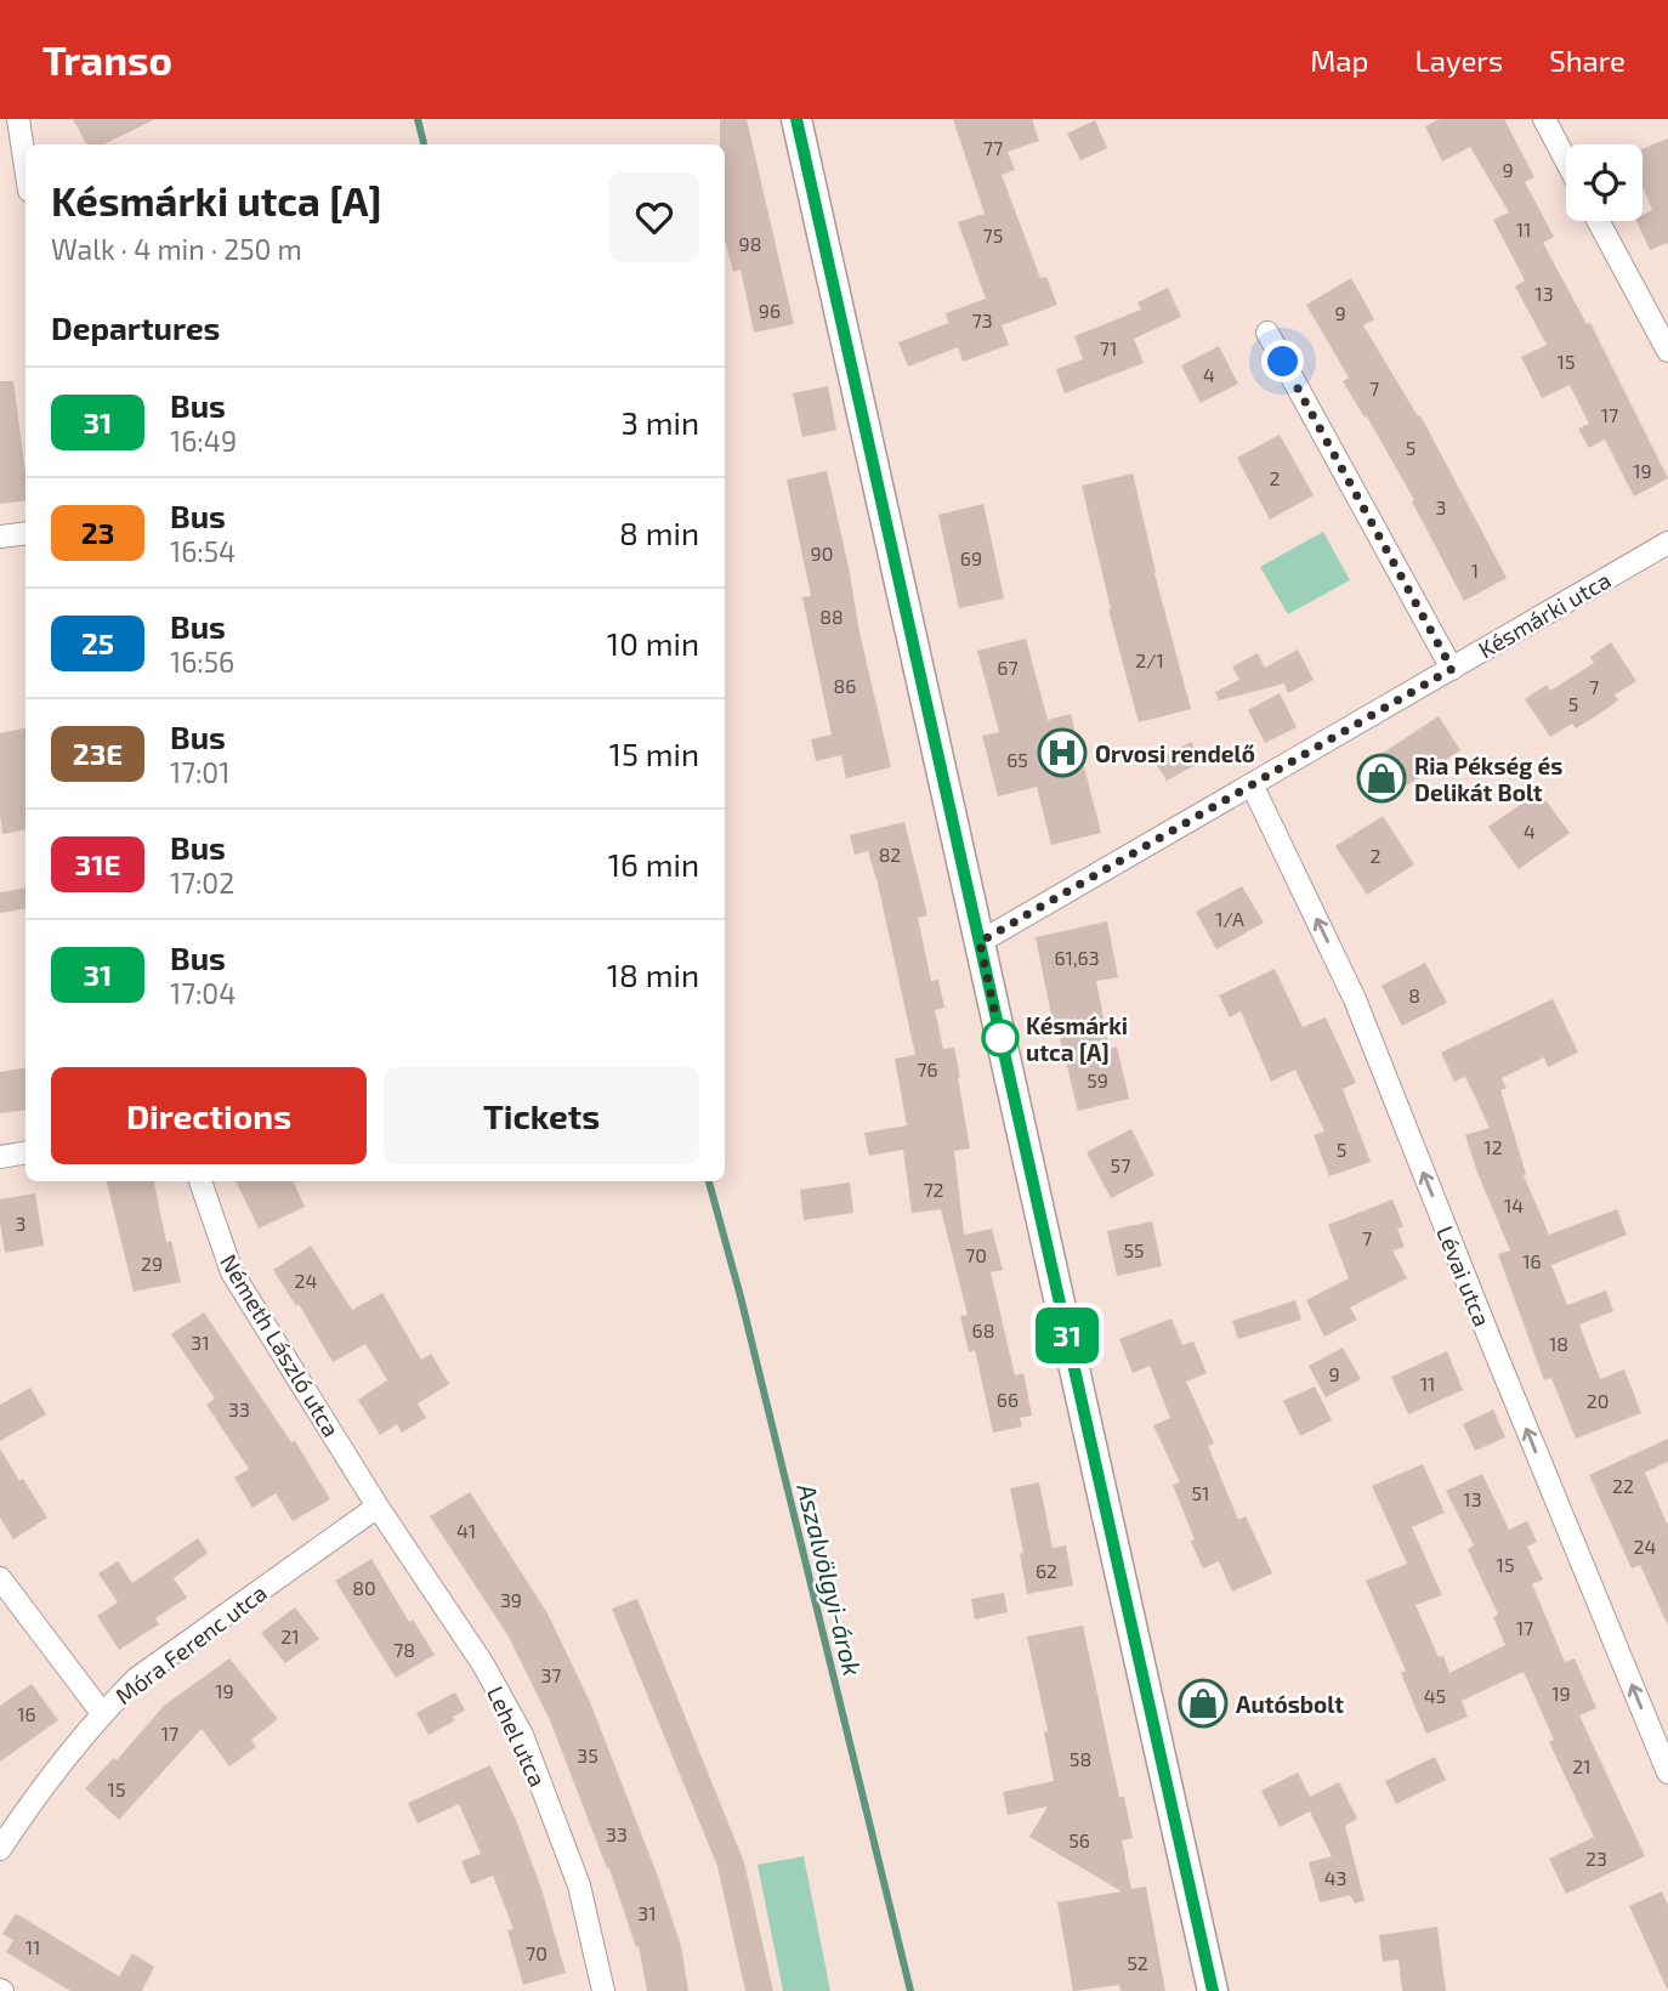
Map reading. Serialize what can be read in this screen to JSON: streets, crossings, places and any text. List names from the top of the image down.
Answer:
{
  "streets": {
    "street": [
      "Késmárki utca",
      "Lévai utca",
      "Németh László utca",
      "Móra Ferenc utca",
      "Lehel utca"
    ]
  },
  "crossings": [
    ["Késmárki utca", "Lévai utca"],
    ["Németh László utca", "Móra Ferenc utca"],
    ["Németh László utca", "Lehel utca"],
    ["Móra Ferenc utca", "Lehel utca"]
  ],
  "one_way": ["Lévai utca"],
  "water": ["Aszalvölgyi-árok"],
  "places": {
    "hospital": ["Orvosi rendelő"],
    "shop": ["Ria Pékség és Delikát Bolt", "Autósbolt"],
    "other": ["Késmárki utca [A]"]
  },
  "lines": ["bus line 31"],
  "house_numbers": [
    "77",
    "9",
    "11",
    "75",
    "98",
    "13",
    "96",
    "9",
    "73",
    "71",
    "15",
    "4",
    "7",
    "17",
    "5",
    "19",
    "2",
    "3",
    "90",
    "69",
    "1",
    "88",
    "2/1",
    "67",
    "86",
    "7",
    "5",
    "65",
    "4",
    "82",
    "2",
    "1/A",
    "61,63",
    "8",
    "76",
    "59",
    "12",
    "5",
    "57",
    "72",
    "14",
    "3",
    "7",
    "55",
    "70",
    "16",
    "29",
    "24",
    "68",
    "31",
    "18",
    "9",
    "11",
    "66",
    "20",
    "33",
    "22",
    "51",
    "13",
    "41",
    "24",
    "15",
    "62",
    "80",
    "39",
    "17",
    "21",
    "78",
    "37",
    "19",
    "19",
    "45",
    "16",
    "17",
    "35",
    "58",
    "21",
    "15",
    "33",
    "56",
    "23",
    "43",
    "31",
    "11",
    "70",
    "52"
  ],
  "page": {
    "header": "Transo",
    "nav": ["Map", "Layers", "Share"],
    "on_map": "31",
    "heading": [
      ["Késmárki utca [A]", "Walk · 4 min · 250 m"],
      "Departures"
    ],
    "list": [
      {
        "mark": "31",
        "name": "Bus",
        "note": "16:49",
        "value": "3 min"
      },
      {
        "mark": "23",
        "name": "Bus",
        "note": "16:54",
        "value": "8 min"
      },
      {
        "mark": "25",
        "name": "Bus",
        "note": "16:56",
        "value": "10 min"
      },
      {
        "mark": "23E",
        "name": "Bus",
        "note": "17:01",
        "value": "15 min"
      },
      {
        "mark": "31E",
        "name": "Bus",
        "note": "17:02",
        "value": "16 min"
      },
      {
        "mark": "31",
        "name": "Bus",
        "note": "17:04",
        "value": "18 min"
      }
    ],
    "buttons": ["Directions", "Tickets"]
  }
}
